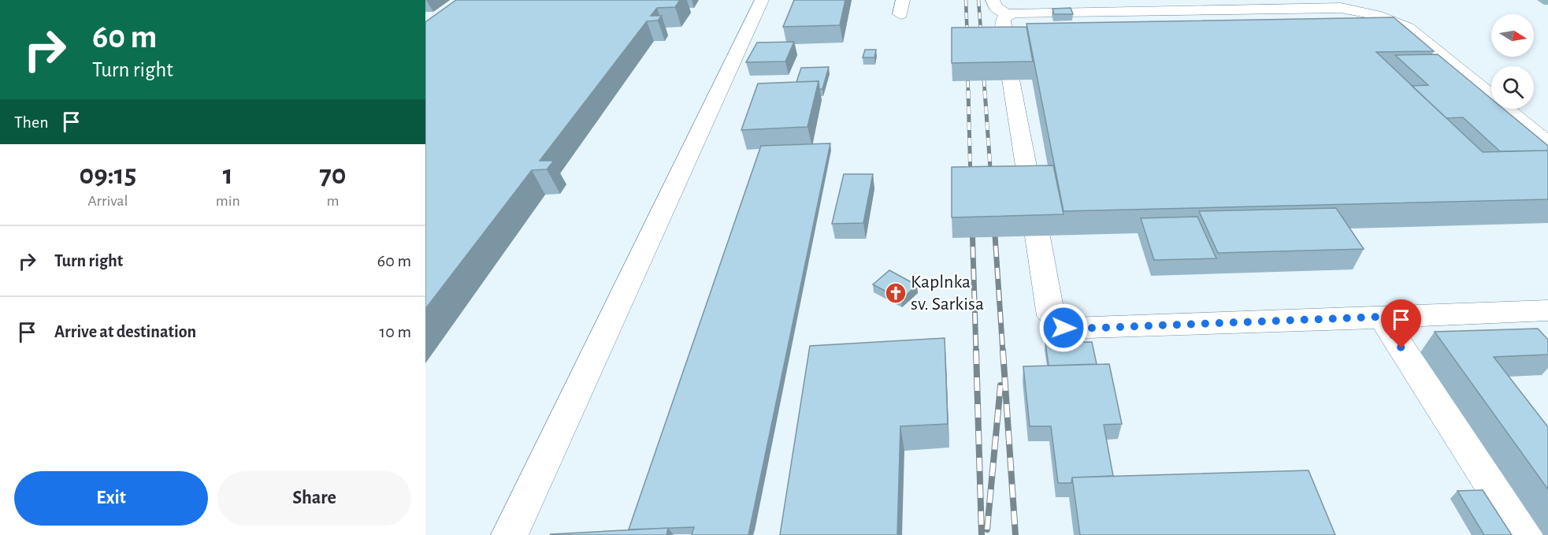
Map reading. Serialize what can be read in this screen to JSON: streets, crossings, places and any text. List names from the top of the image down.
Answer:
{
  "places": {
    "church": ["Kaplnka sv. Sarkisa"]
  },
  "north": "right",
  "page": {
    "turn": ["60 m", "Turn right"],
    "then": "Then",
    "eta": [
      "09:15",
      "Arrival",
      "1",
      "min",
      "70",
      "m"
    ],
    "list": [
      {
        "name": "Turn right",
        "value": "60 m"
      },
      {
        "name": "Arrive at destination",
        "value": "10 m"
      }
    ],
    "buttons": ["Exit", "Share"]
  }
}
